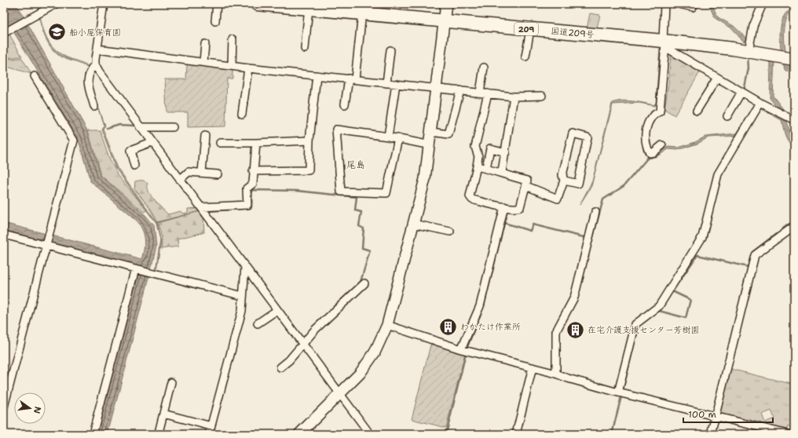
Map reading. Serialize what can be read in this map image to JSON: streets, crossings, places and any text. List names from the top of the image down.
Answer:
{
  "streets": {
    "highway": ["209", "国道209号"]
  },
  "districts": ["尾島"],
  "places": {
    "school or university": ["船小屋保育園"],
    "building": ["わかたけ作業所", "在宅介護支援センター芳樹園"]
  },
  "scale_bar": "100 m",
  "north": "right"
}
